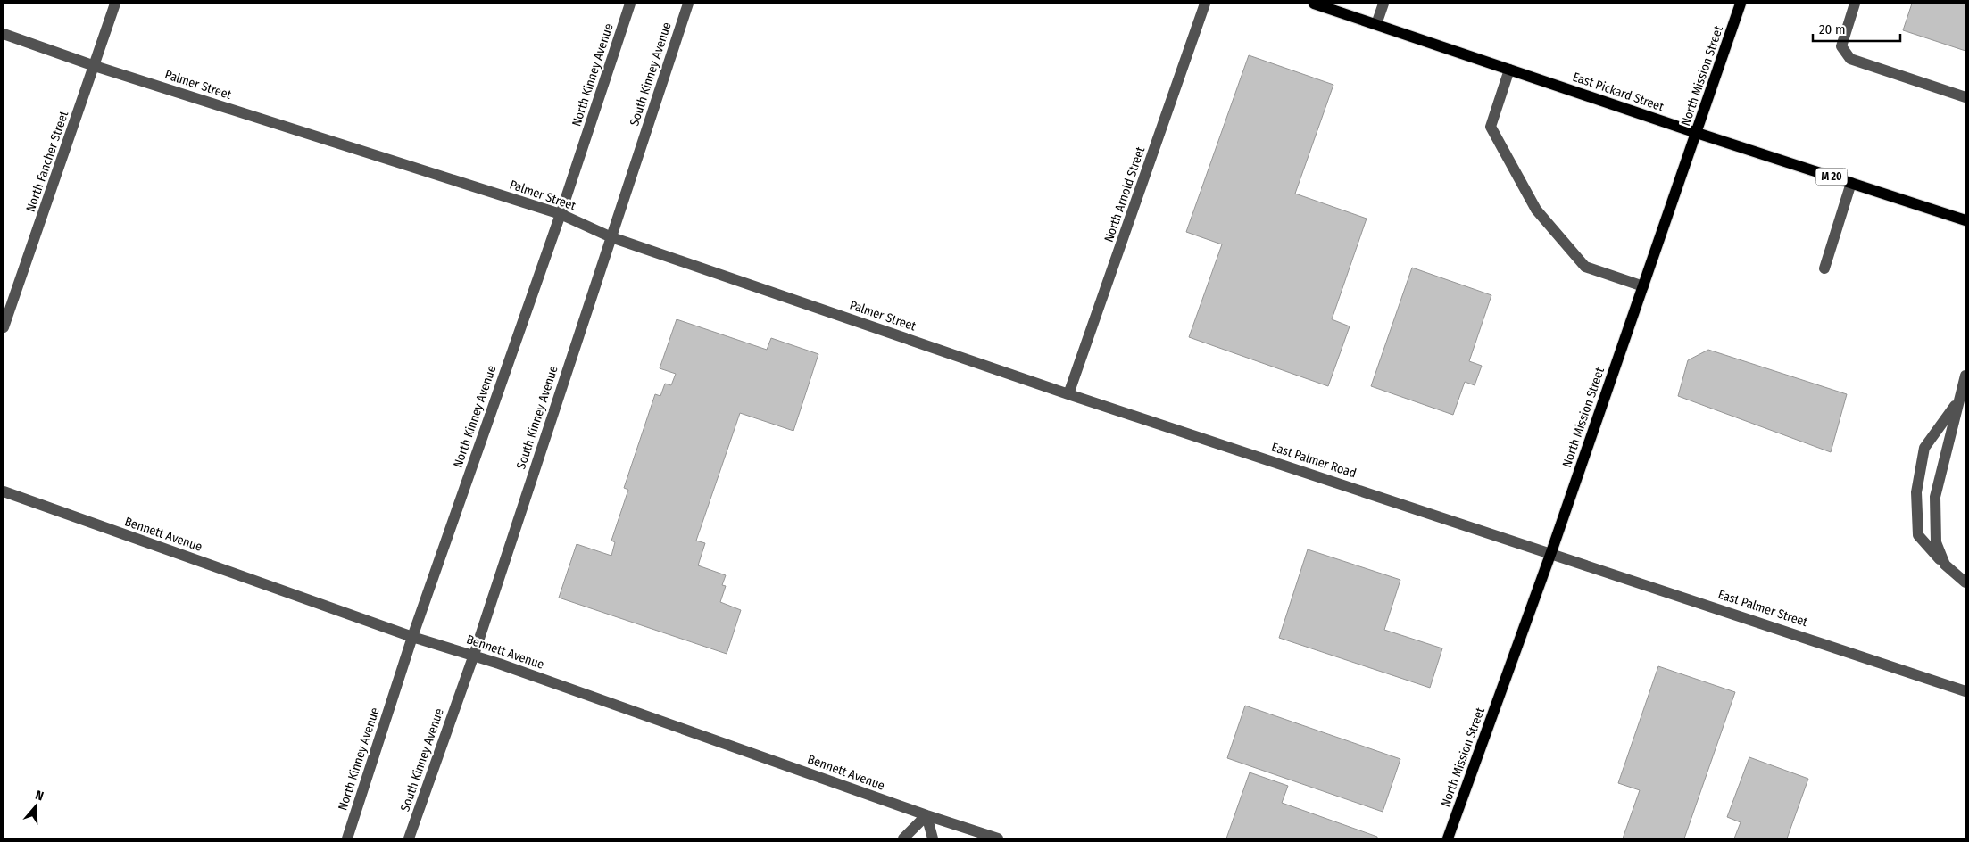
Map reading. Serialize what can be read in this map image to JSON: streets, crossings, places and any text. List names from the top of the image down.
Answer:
{
  "streets": {
    "main road": ["North Mission Street", "East Pickard Street", "M 20"],
    "street": [
      "South Kinney Avenue",
      "North Kinney Avenue",
      "Palmer Street",
      "North Fancher Street",
      "North Arnold Street",
      "East Palmer Road",
      "Bennett Avenue",
      "East Palmer Street"
    ]
  },
  "crossings": [
    ["South Kinney Avenue", "Palmer Street"],
    ["South Kinney Avenue", "Bennett Avenue"],
    ["North Kinney Avenue", "Palmer Street"],
    ["North Kinney Avenue", "Bennett Avenue"],
    ["North Mission Street", "East Pickard Street"],
    ["North Mission Street", "East Palmer Road"],
    ["North Mission Street", "East Palmer Street"],
    ["Palmer Street", "North Fancher Street"],
    ["Palmer Street", "North Arnold Street"],
    ["Palmer Street", "East Palmer Road"],
    ["North Arnold Street", "East Palmer Road"],
    ["East Palmer Road", "East Palmer Street"]
  ],
  "scale_bar": "20 m",
  "north": "top"
}
